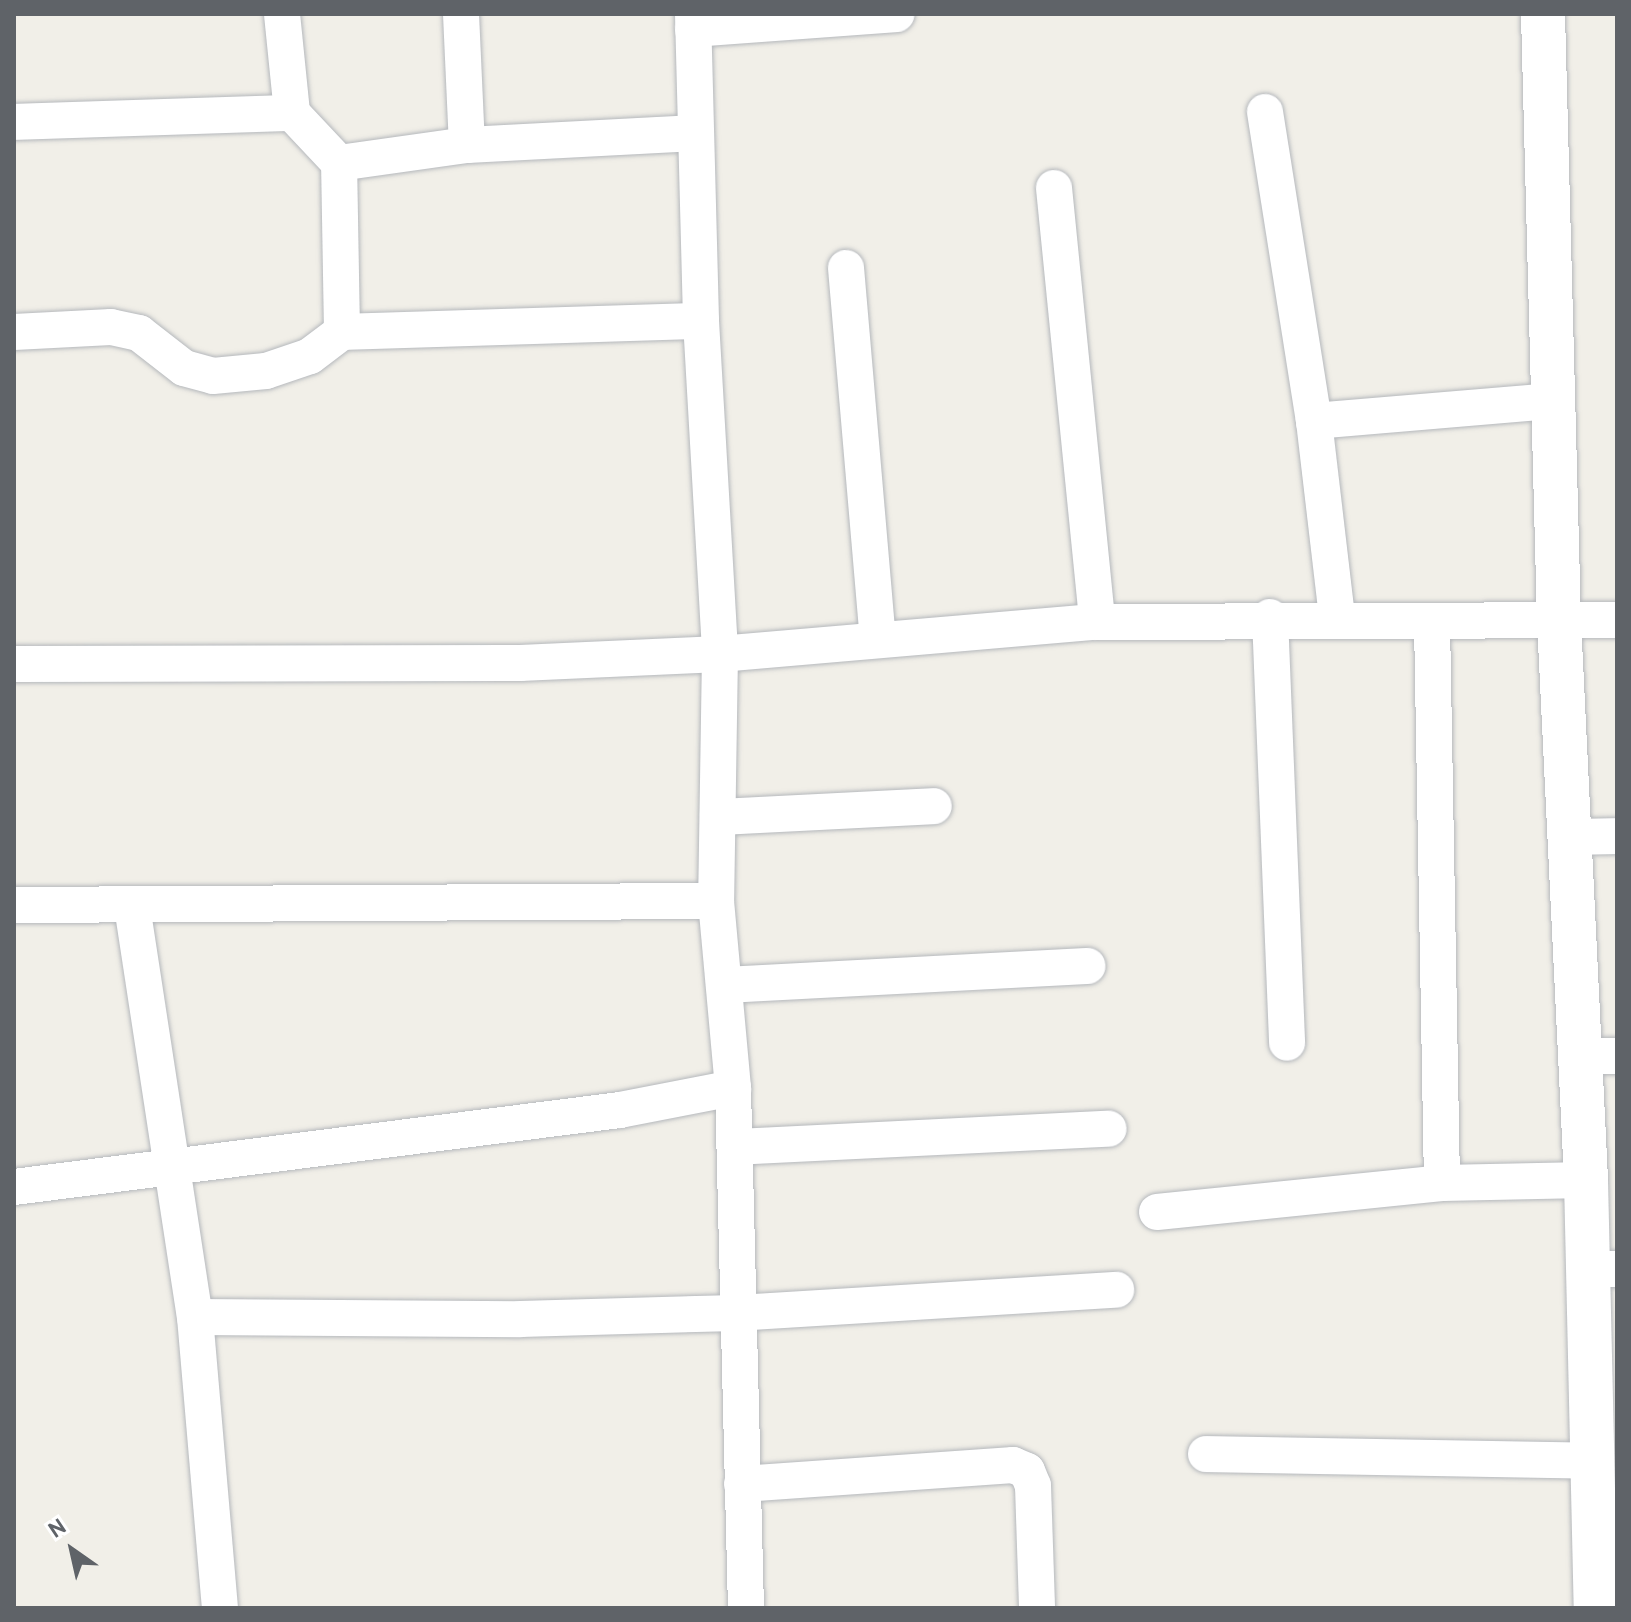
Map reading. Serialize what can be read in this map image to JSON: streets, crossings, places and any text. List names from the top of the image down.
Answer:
{
  "north": "top left"
}
